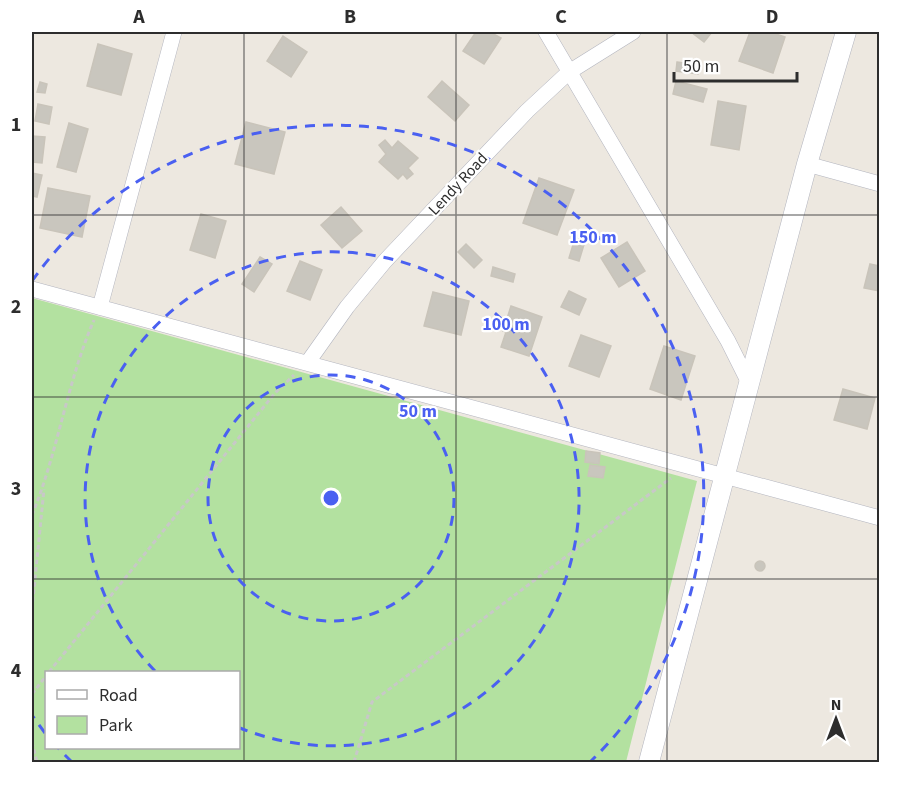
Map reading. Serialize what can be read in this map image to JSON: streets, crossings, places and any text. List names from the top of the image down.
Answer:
{
  "streets": {
    "street": ["Lendy Road"]
  },
  "legend": ["Road", "Park"],
  "scale_bar": "50 m",
  "north": "top",
  "grid": {
    "columns": [
      "A",
      "B",
      "C",
      "D"
    ],
    "rows": [
      "1",
      "2",
      "3",
      "4"
    ]
  },
  "rings": ["150 m", "100 m", "50 m"]
}
